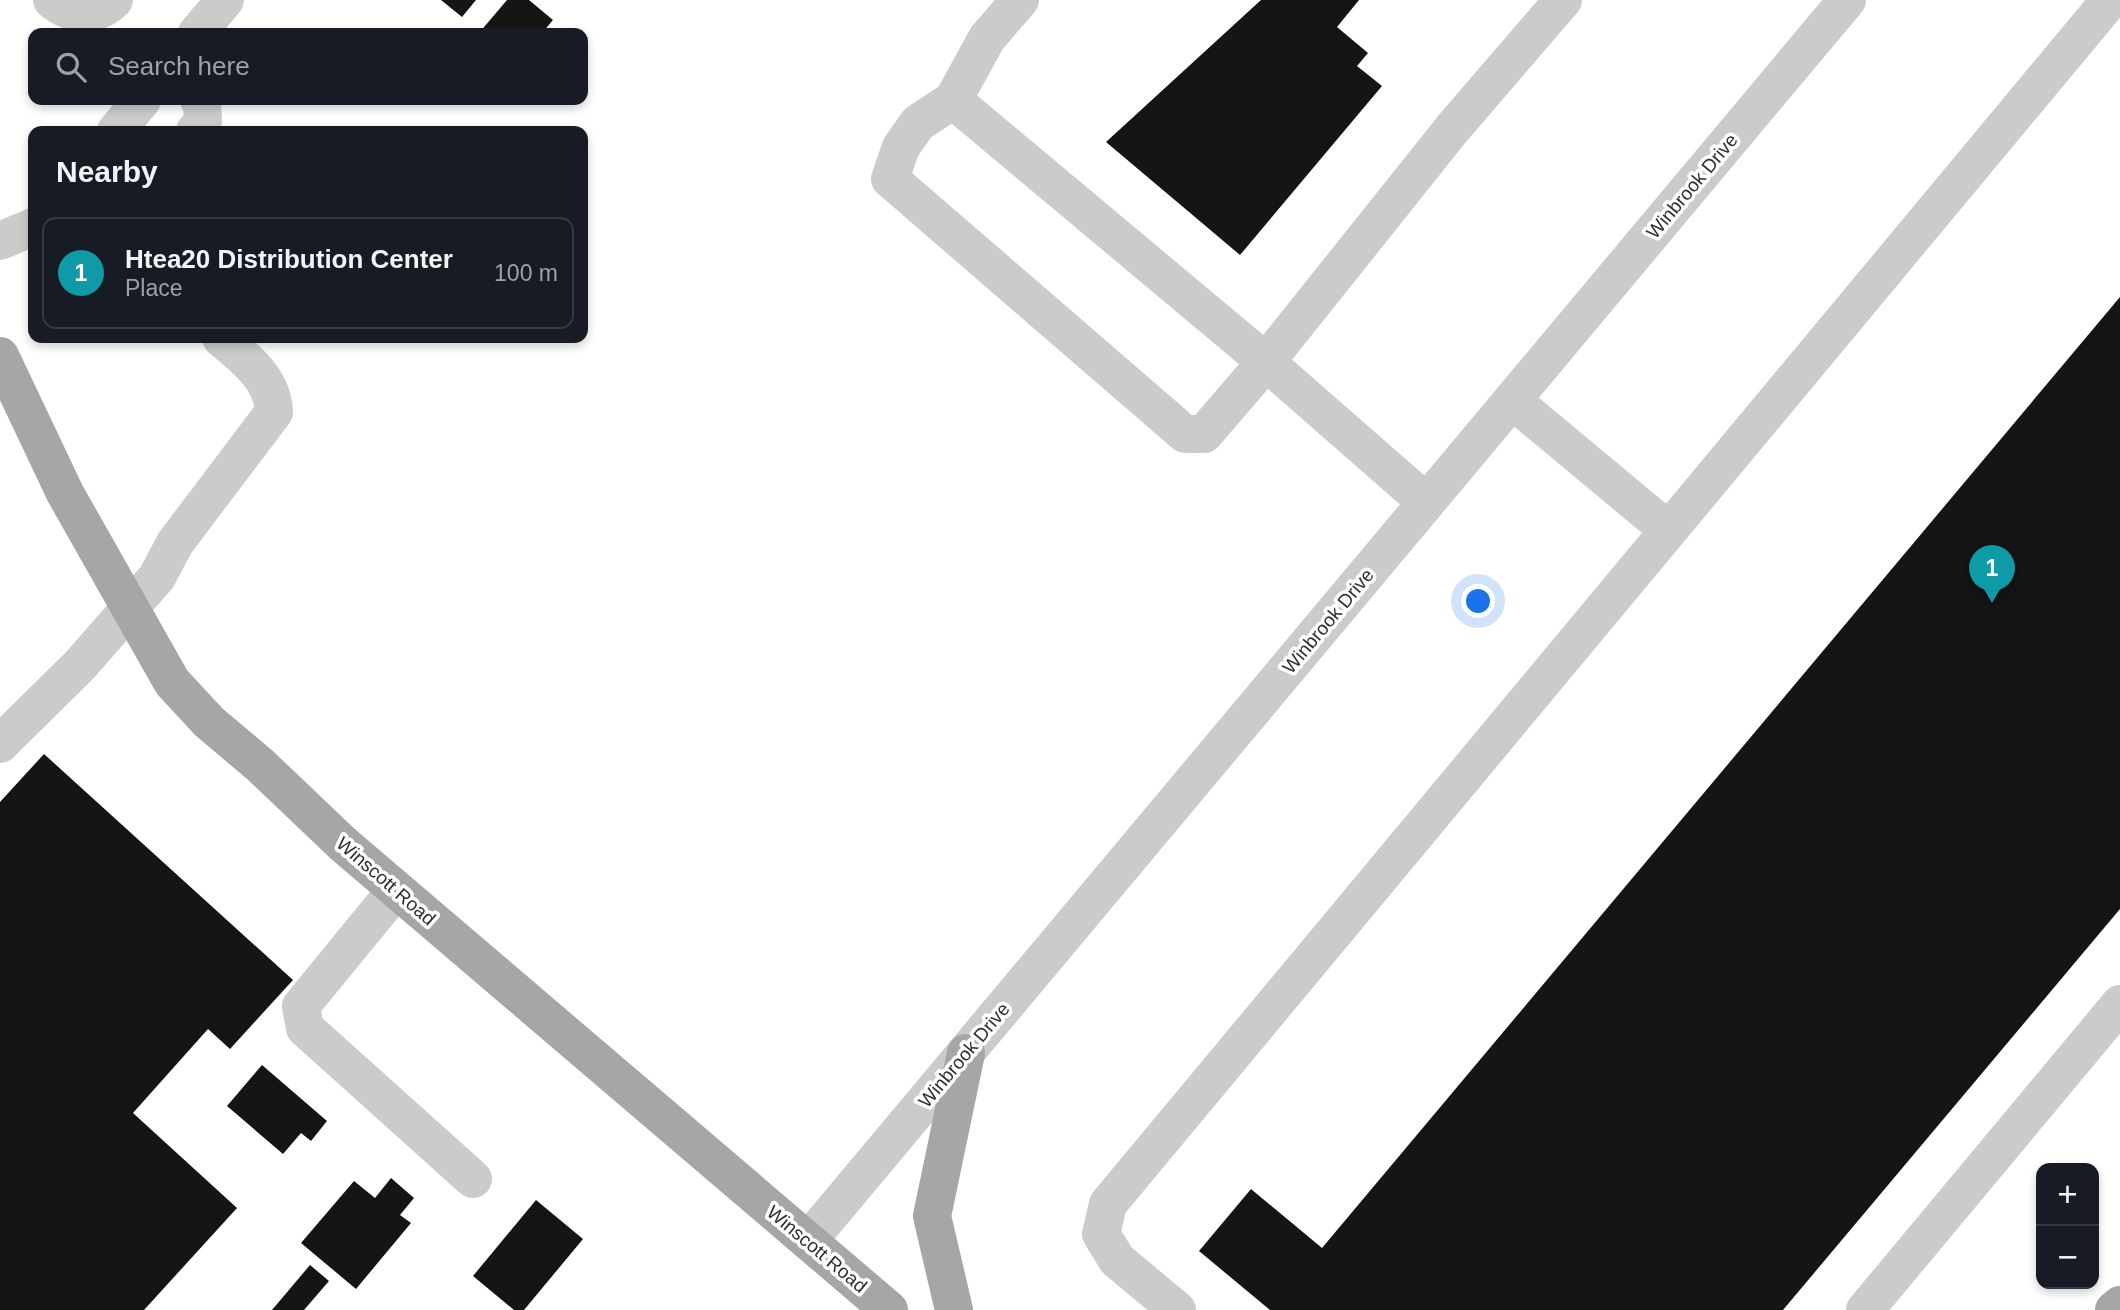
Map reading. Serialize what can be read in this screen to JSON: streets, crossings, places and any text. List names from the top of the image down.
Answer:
{
  "streets": {
    "main road": ["Winscott Road"],
    "street": ["Winbrook Drive"]
  },
  "crossings": [
    ["Winbrook Drive", "Winscott Road"]
  ],
  "page": {
    "search": "Search here",
    "heading": "Nearby",
    "list": [
      {
        "mark": "1",
        "name": "Htea20 Distribution Center",
        "note": "Place",
        "value": "100 m"
      }
    ],
    "pins": "1",
    "map_buttons": ["+", "−"]
  }
}
